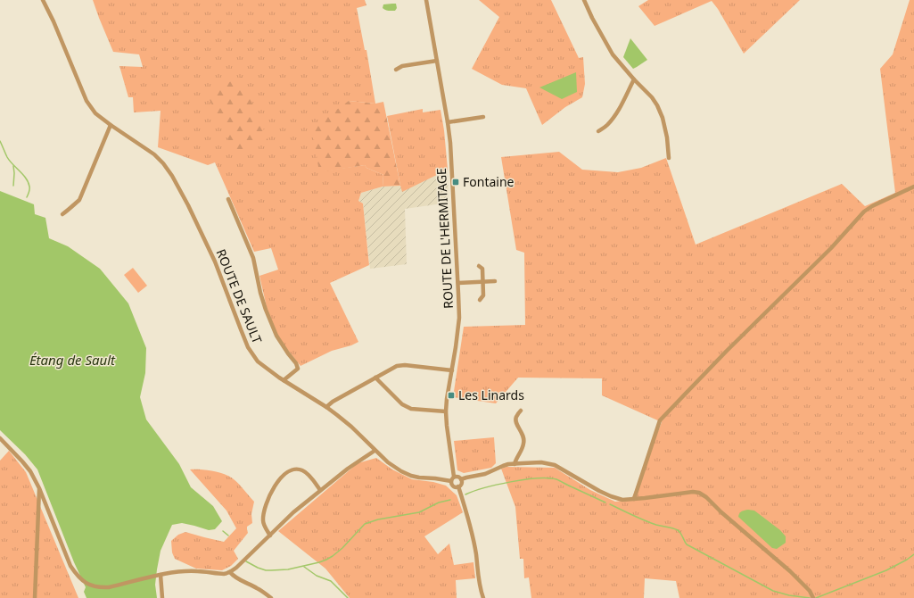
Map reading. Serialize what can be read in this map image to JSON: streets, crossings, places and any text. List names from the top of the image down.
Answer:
{
  "streets": {
    "street": ["ROUTE DE L'HERMITAGE", "ROUTE DE SAULT"]
  },
  "crossings": [
    ["ROUTE DE L'HERMITAGE", "ROUTE DE SAULT"]
  ],
  "water": ["Étang de Sault"],
  "places": {
    "transit": ["Fontaine", "Les Linards"]
  }
}
